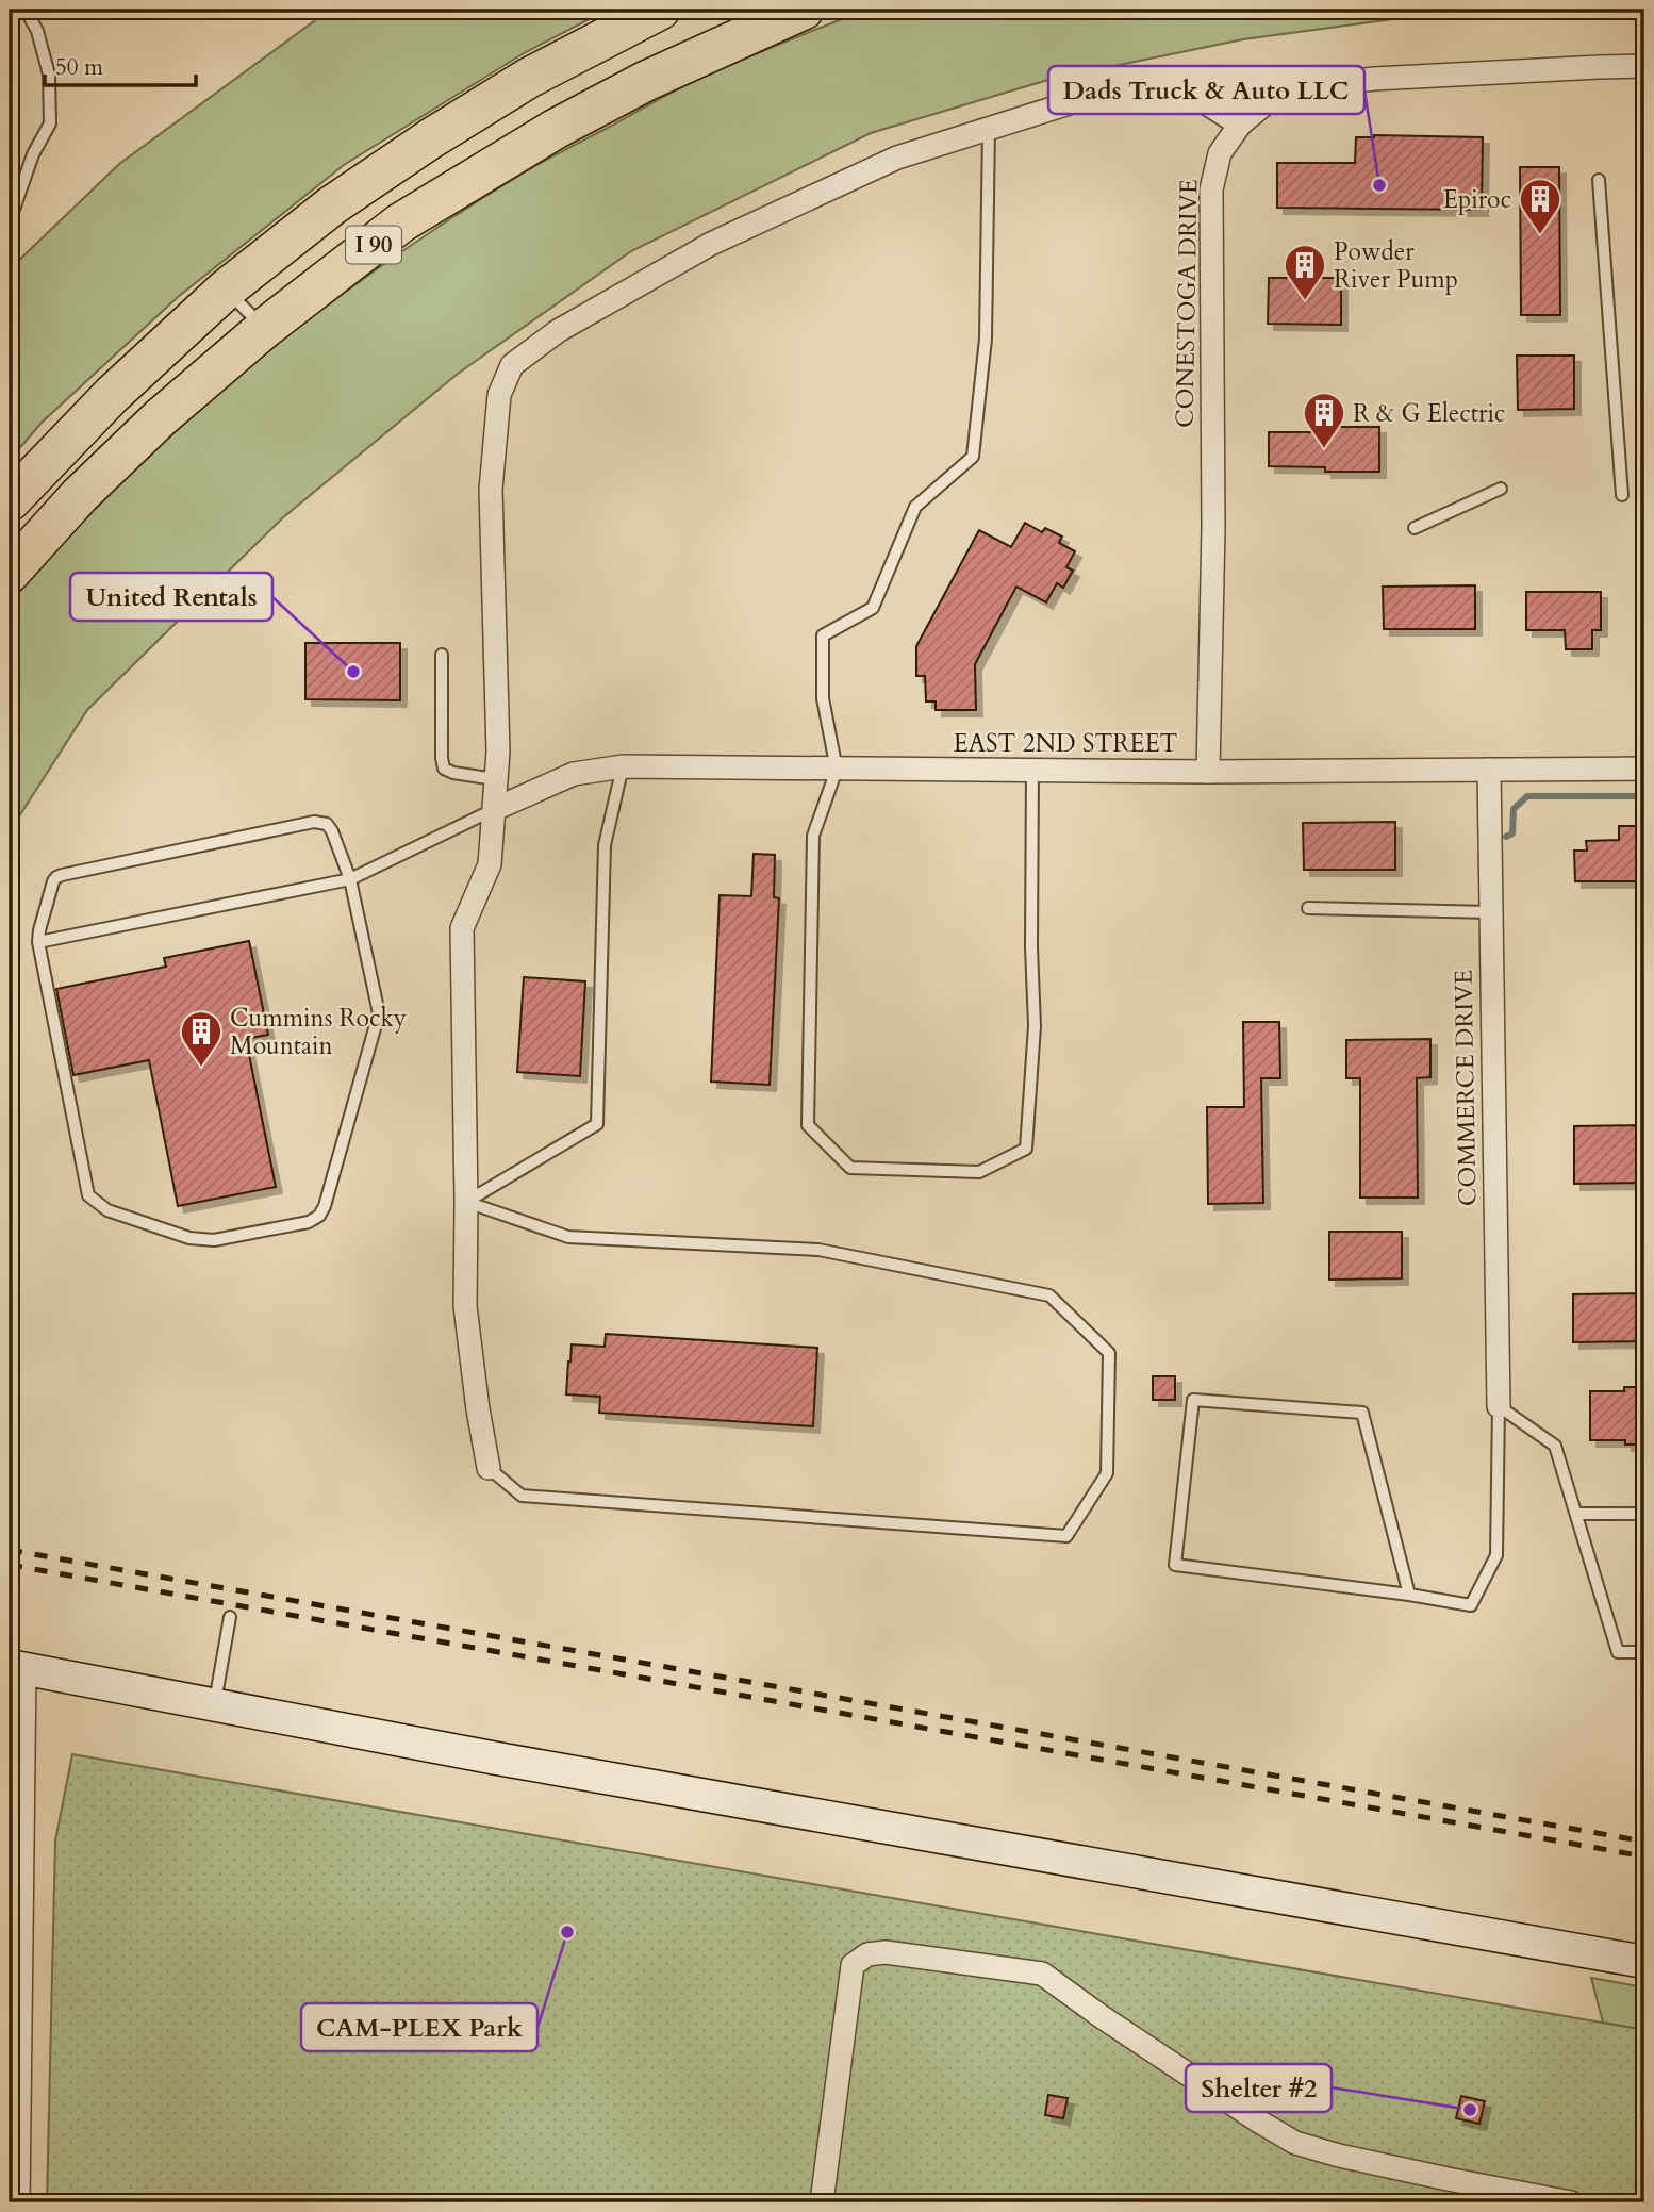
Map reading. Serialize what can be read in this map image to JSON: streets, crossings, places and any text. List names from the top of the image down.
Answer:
{
  "streets": {
    "highway": ["I 90"],
    "street": ["CONESTOGA DRIVE", "EAST 2ND STREET", "COMMERCE DRIVE"]
  },
  "crossings": [
    ["CONESTOGA DRIVE", "EAST 2ND STREET"],
    ["EAST 2ND STREET", "COMMERCE DRIVE"]
  ],
  "places": {
    "other": [
      "Dads Truck & Auto LLC",
      "United Rentals",
      "CAM-PLEX Park",
      "Shelter #2"
    ],
    "building": [
      "Epiroc",
      "Powder River Pump",
      "R & G Electric",
      "Cummins Rocky Mountain"
    ]
  },
  "scale_bar": "50 m"
}
